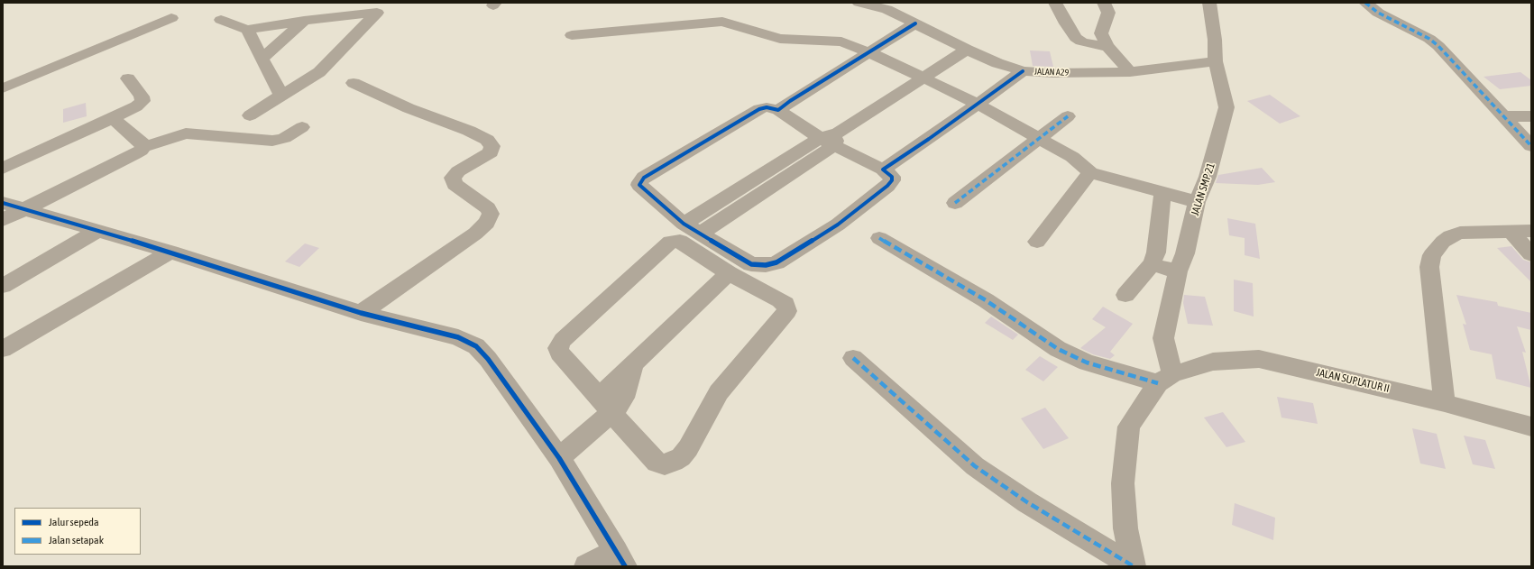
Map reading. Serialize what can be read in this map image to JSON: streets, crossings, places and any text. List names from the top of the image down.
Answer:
{
  "streets": {
    "street": ["JALAN A29", "JALAN SMP 21", "JALAN SUPLATUR II"]
  },
  "crossings": [
    ["JALAN A29", "JALAN SMP 21"],
    ["JALAN SMP 21", "JALAN SUPLATUR II"]
  ],
  "legend": ["Jalur sepeda", "Jalan setapak"]
}
